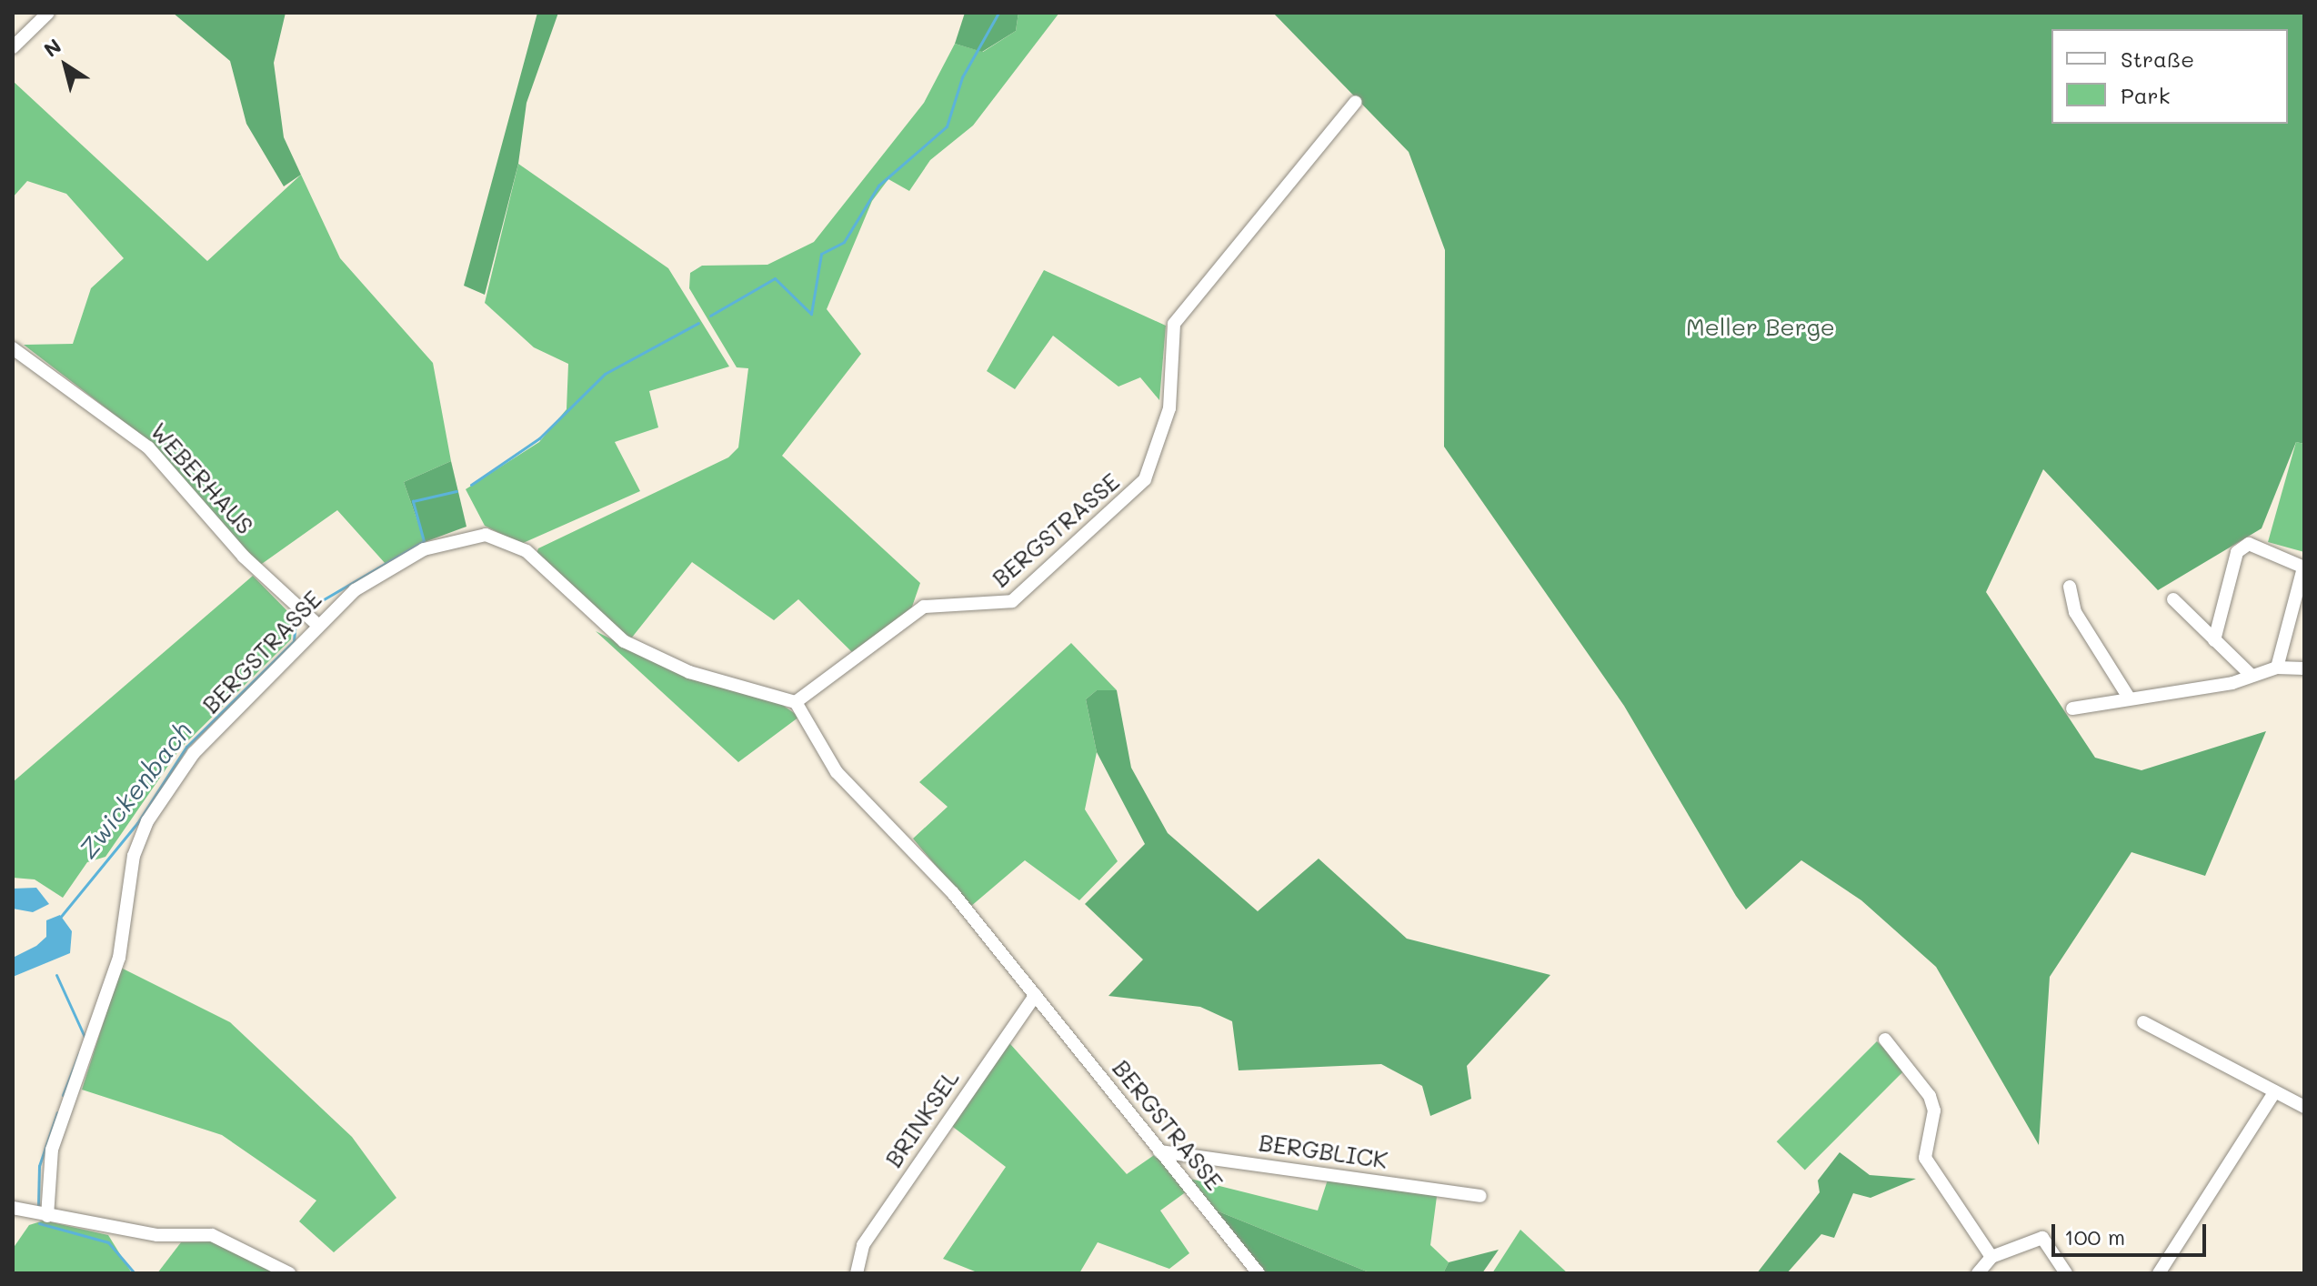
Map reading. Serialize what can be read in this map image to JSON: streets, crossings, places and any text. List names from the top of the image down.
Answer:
{
  "streets": {
    "street": [
      "WEBERHAUS",
      "BERGSTRASSE",
      "BRINKSEL",
      "BERGBLICK"
    ]
  },
  "crossings": [
    ["WEBERHAUS", "BERGSTRASSE"],
    ["BERGSTRASSE", "BRINKSEL"],
    ["BERGSTRASSE", "BERGBLICK"]
  ],
  "water": ["Zwickenbach"],
  "parks": ["Meller Berge"],
  "legend": ["Straße", "Park"],
  "scale_bar": "100 m",
  "north": "top left"
}
